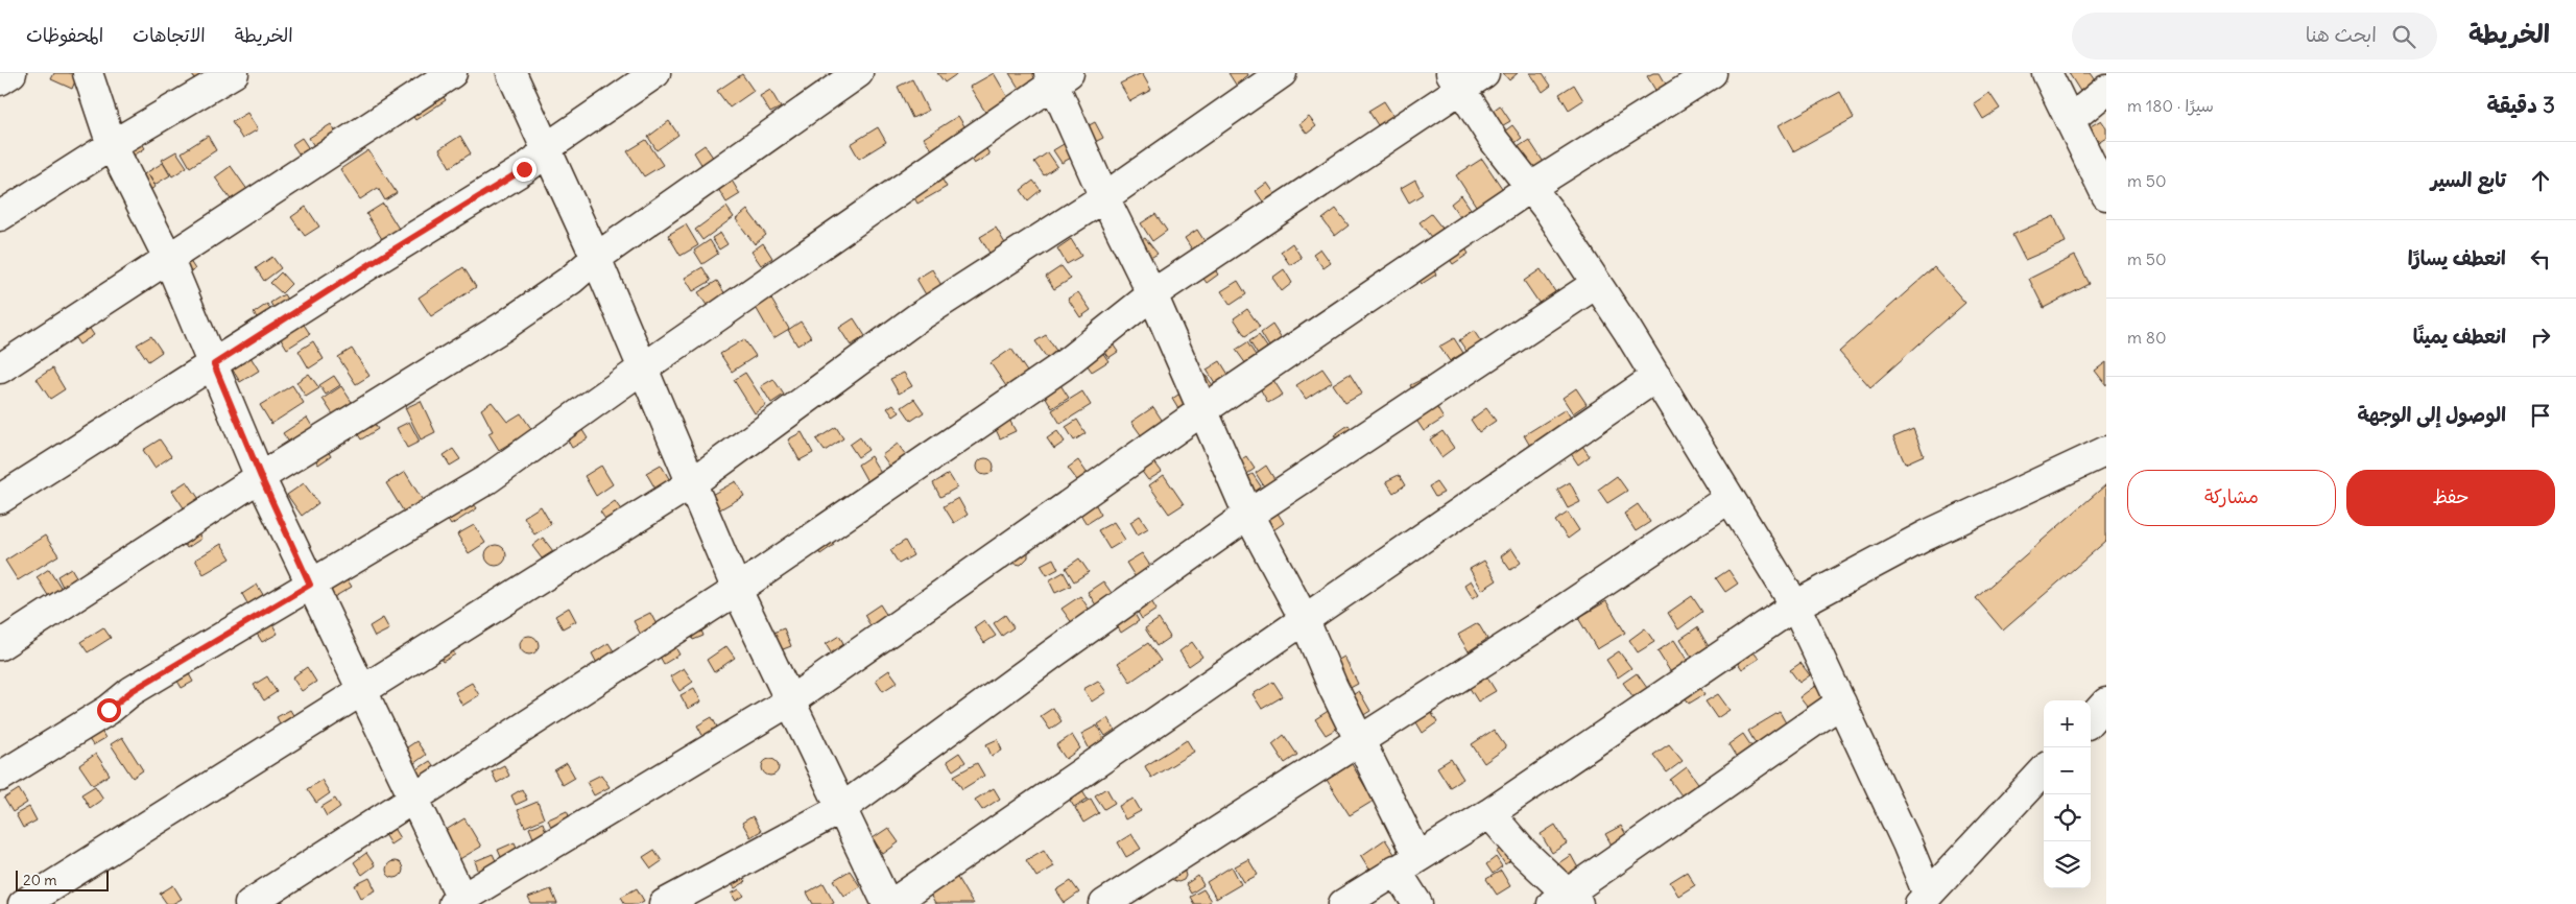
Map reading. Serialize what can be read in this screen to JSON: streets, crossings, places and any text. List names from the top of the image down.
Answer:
{
  "scale_bar": "20 m",
  "page": {
    "header": "الخريطة",
    "search": "ابحث هنا",
    "nav": ["الخريطة", "الاتجاهات", "المحفوظات"],
    "heading": ["3 دقيقة", "سيرًا · 180 m"],
    "list": [
      ["تابع السير", "50 m"],
      ["انعطف يسارًا", "50 m"],
      ["انعطف يمينًا", "80 m"],
      "الوصول إلى الوجهة"
    ],
    "buttons": ["حفظ", "مشاركة"],
    "map_buttons": ["+", "−"],
    "scale": "20 m"
  }
}
